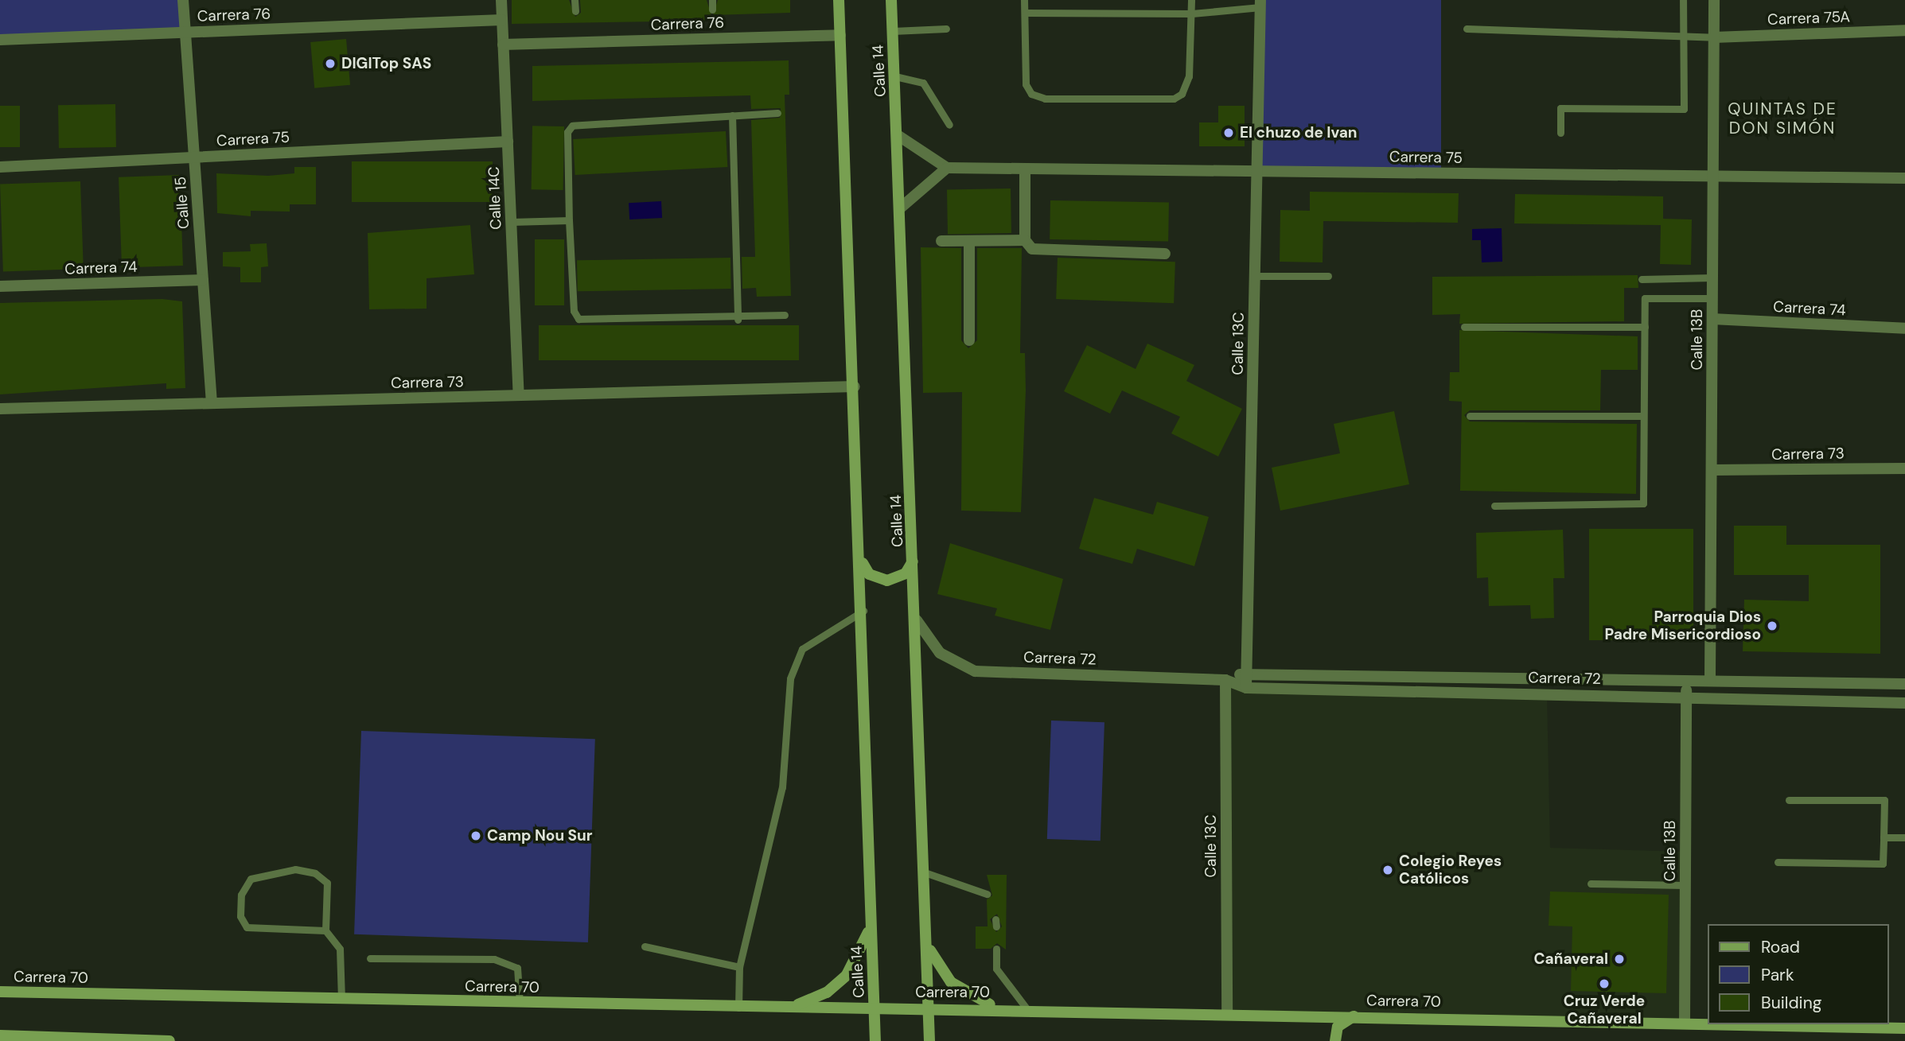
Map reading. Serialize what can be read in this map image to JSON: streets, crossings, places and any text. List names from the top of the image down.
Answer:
{
  "streets": {
    "street": [
      "Carrera 76",
      "Carrera 75A",
      "Calle 14",
      "Carrera 75",
      "Calle 14C",
      "Calle 15",
      "Carrera 74",
      "Calle 13B",
      "Calle 13C",
      "Carrera 73",
      "Carrera 72",
      "Carrera 70"
    ]
  },
  "crossings": [
    ["Carrera 76", "Calle 14"],
    ["Carrera 76", "Calle 14C"],
    ["Carrera 76", "Calle 15"],
    ["Carrera 75A", "Calle 13B"],
    ["Calle 14", "Carrera 73"],
    ["Calle 14", "Carrera 72"],
    ["Calle 14", "Carrera 70"],
    ["Carrera 75", "Calle 14C"],
    ["Carrera 75", "Calle 15"],
    ["Carrera 75", "Calle 13B"],
    ["Carrera 75", "Calle 13C"],
    ["Calle 14C", "Carrera 73"],
    ["Calle 15", "Carrera 74"],
    ["Calle 15", "Carrera 73"],
    ["Carrera 74", "Calle 13B"],
    ["Calle 13B", "Carrera 73"],
    ["Calle 13B", "Carrera 72"],
    ["Calle 13B", "Carrera 70"],
    ["Calle 13C", "Carrera 72"],
    ["Calle 13C", "Carrera 70"]
  ],
  "districts": ["QUINTAS DE DON SIMÓN"],
  "places": [
    "DIGITop SAS",
    "El chuzo de Ivan",
    "Parroquia Dios Padre Misericordioso",
    "Camp Nou Sur",
    "Colegio Reyes Católicos",
    "Cañaveral",
    "Cruz Verde Cañaveral"
  ],
  "legend": ["Road", "Park", "Building"]
}
